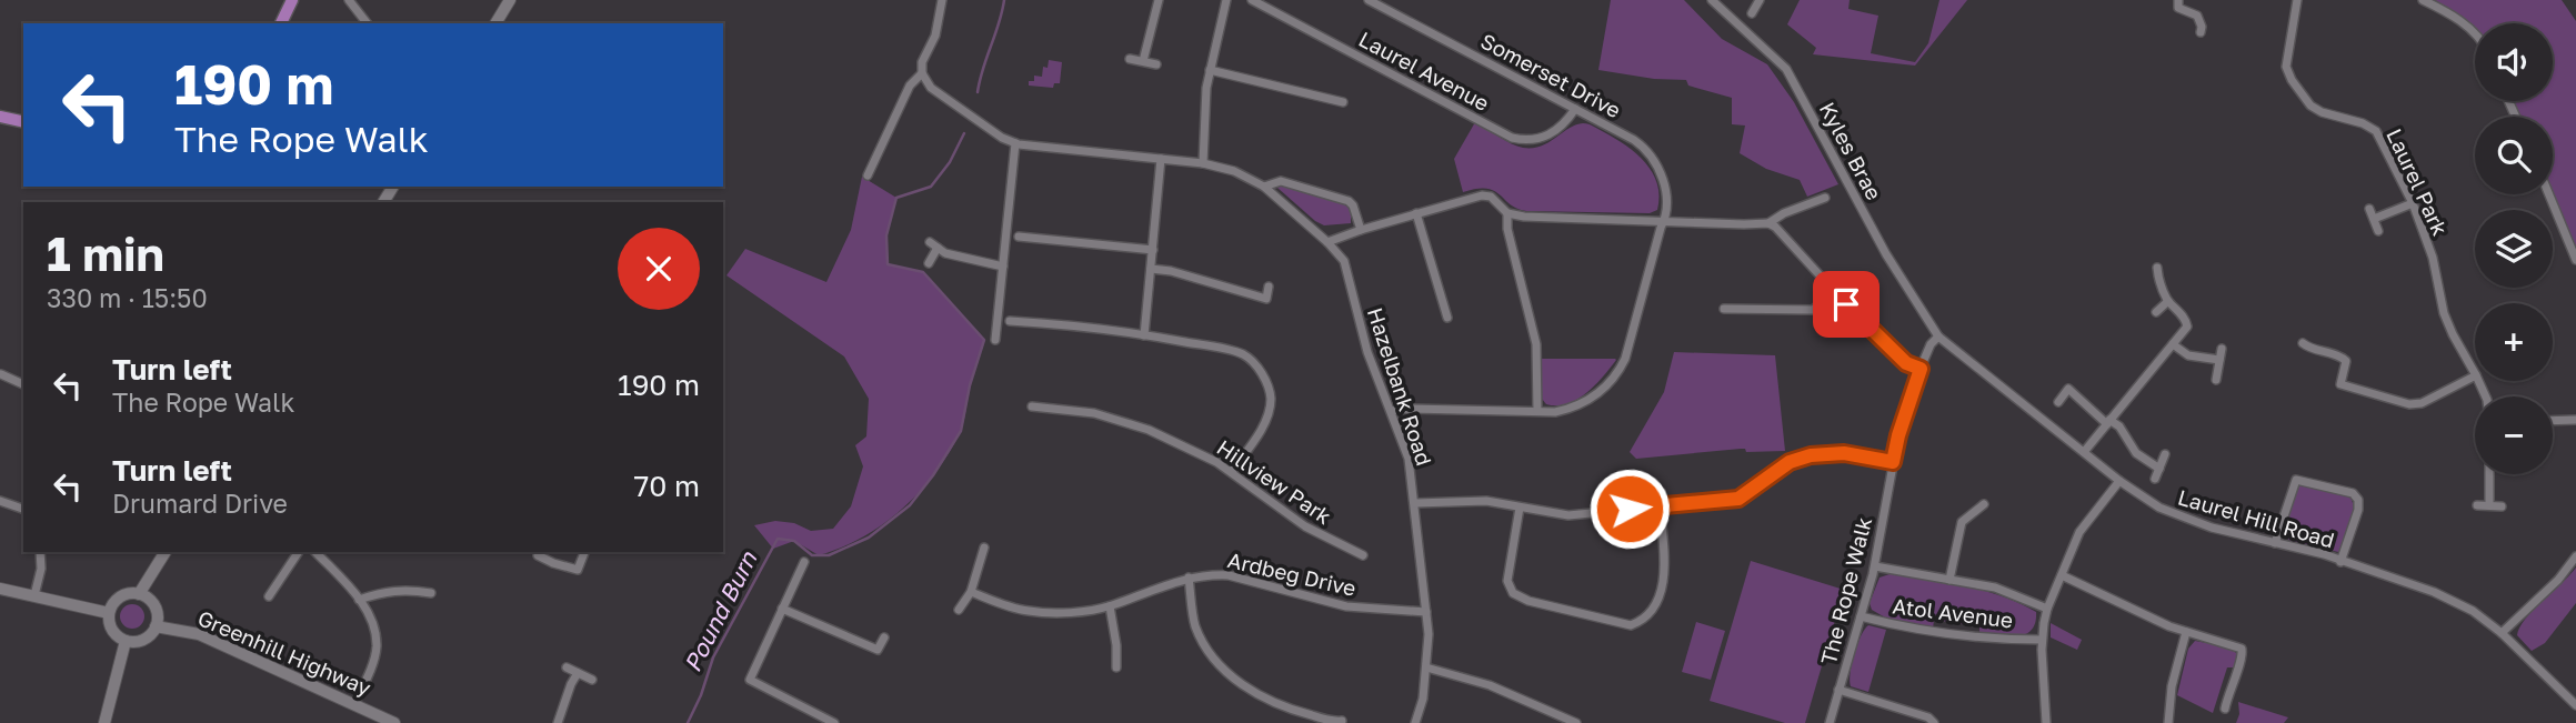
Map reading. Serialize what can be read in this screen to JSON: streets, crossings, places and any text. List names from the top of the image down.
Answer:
{
  "streets": {
    "main road": ["Greenhill Highway"],
    "street": [
      "Laurel Avenue",
      "Somerset Drive",
      "Kyles Brae",
      "Laurel Park",
      "Hazelbank Road",
      "Hillview Park",
      "Laurel Hill Road",
      "Ardbeg Drive",
      "The Rope Walk",
      "Atol Avenue"
    ]
  },
  "crossings": [
    ["Laurel Avenue", "Somerset Drive"],
    ["Somerset Drive", "Hazelbank Road"],
    ["Kyles Brae", "Laurel Hill Road"],
    ["Kyles Brae", "The Rope Walk"],
    ["Hazelbank Road", "Ardbeg Drive"],
    ["Laurel Hill Road", "The Rope Walk"],
    ["The Rope Walk", "Atol Avenue"]
  ],
  "water": ["Pound Burn"],
  "page": {
    "map_buttons": ["+", "−"],
    "turn": ["190 m", "The Rope Walk"],
    "heading": ["1 min", "330 m · 15:50"],
    "list": [
      {
        "name": "Turn left",
        "note": "The Rope Walk",
        "value": "190 m"
      },
      {
        "name": "Turn left",
        "note": "Drumard Drive",
        "value": "70 m"
      }
    ]
  }
}
